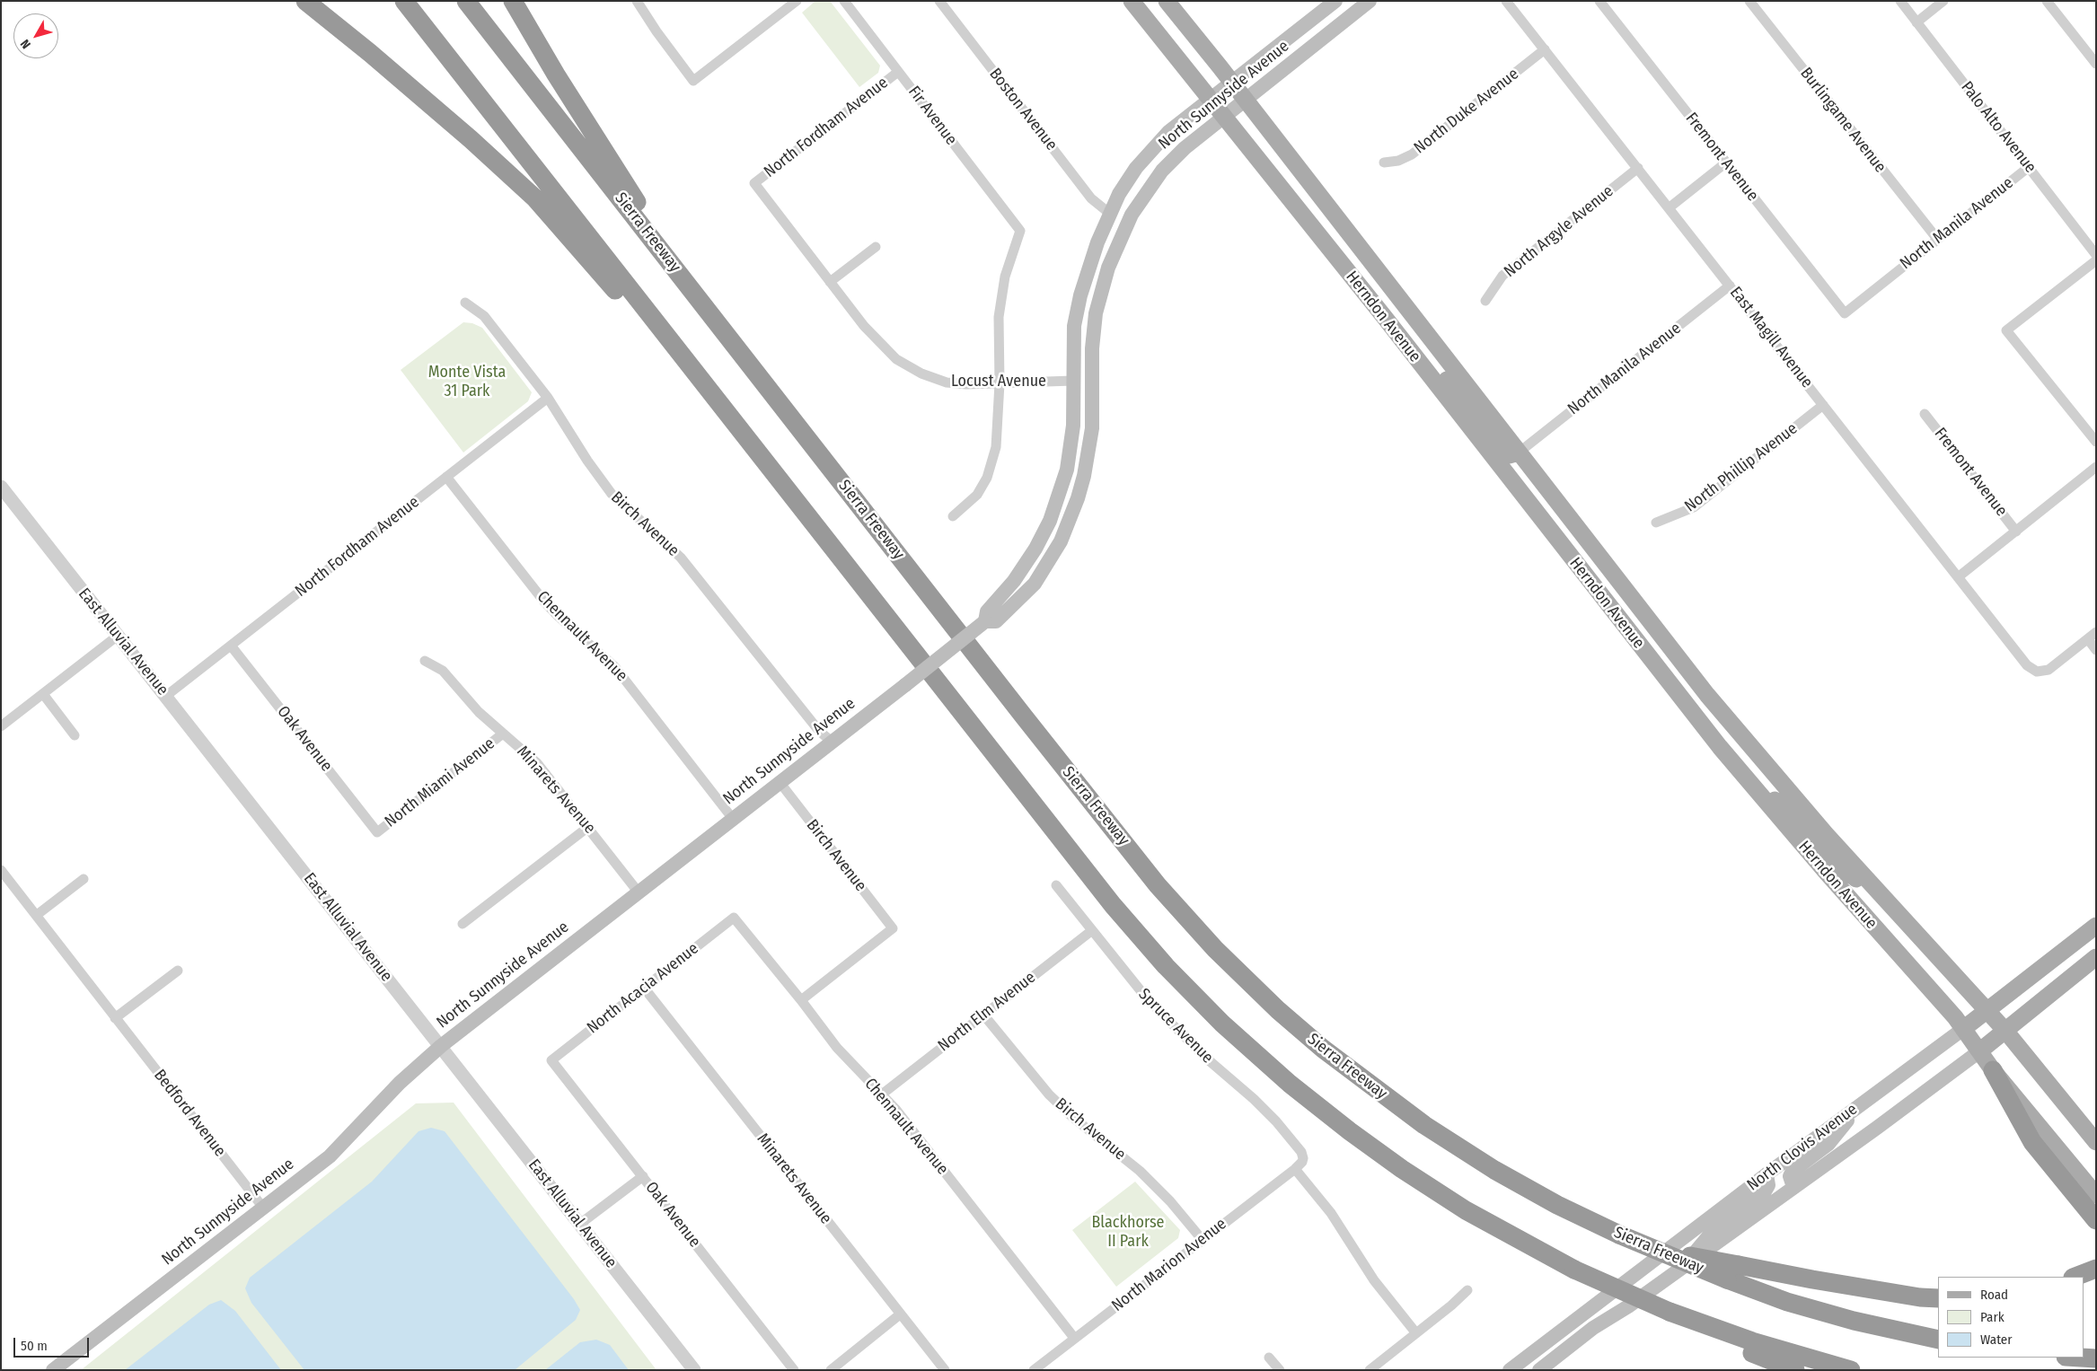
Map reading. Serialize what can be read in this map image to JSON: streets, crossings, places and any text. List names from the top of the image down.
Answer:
{
  "streets": {
    "highway": ["Sierra Freeway"],
    "main road": ["North Sunnyside Avenue", "Herndon Avenue", "North Clovis Avenue"],
    "street": [
      "Boston Avenue",
      "North Duke Avenue",
      "Fir Avenue",
      "Burlingame Avenue",
      "North Fordham Avenue",
      "Palo Alto Avenue",
      "Fremont Avenue",
      "North Manila Avenue",
      "North Argyle Avenue",
      "East Magill Avenue",
      "Locust Avenue",
      "North Phillip Avenue",
      "Birch Avenue",
      "Chennault Avenue",
      "East Alluvial Avenue",
      "Oak Avenue",
      "North Miami Avenue",
      "Minarets Avenue",
      "North Acacia Avenue",
      "North Elm Avenue",
      "Spruce Avenue",
      "Bedford Avenue",
      "North Marion Avenue"
    ]
  },
  "crossings": [
    ["North Sunnyside Avenue", "Boston Avenue"],
    ["North Sunnyside Avenue", "Herndon Avenue"],
    ["North Sunnyside Avenue", "Locust Avenue"],
    ["North Sunnyside Avenue", "Birch Avenue"],
    ["North Sunnyside Avenue", "Chennault Avenue"],
    ["North Sunnyside Avenue", "East Alluvial Avenue"],
    ["North Sunnyside Avenue", "Minarets Avenue"],
    ["North Sunnyside Avenue", "Bedford Avenue"],
    ["North Duke Avenue", "East Magill Avenue"],
    ["Fir Avenue", "North Fordham Avenue"],
    ["Fir Avenue", "Locust Avenue"],
    ["Burlingame Avenue", "North Manila Avenue"],
    ["North Fordham Avenue", "Locust Avenue"],
    ["North Fordham Avenue", "Birch Avenue"],
    ["North Fordham Avenue", "Chennault Avenue"],
    ["North Fordham Avenue", "East Alluvial Avenue"],
    ["North Fordham Avenue", "Oak Avenue"],
    ["Palo Alto Avenue", "North Manila Avenue"],
    ["Fremont Avenue", "North Manila Avenue"],
    ["North Manila Avenue", "Herndon Avenue"],
    ["North Manila Avenue", "East Magill Avenue"],
    ["North Argyle Avenue", "East Magill Avenue"],
    ["Herndon Avenue", "North Clovis Avenue"],
    ["East Magill Avenue", "North Phillip Avenue"],
    ["Birch Avenue", "Chennault Avenue"],
    ["Birch Avenue", "North Elm Avenue"],
    ["Birch Avenue", "North Marion Avenue"],
    ["Chennault Avenue", "North Acacia Avenue"],
    ["Chennault Avenue", "North Elm Avenue"],
    ["Chennault Avenue", "North Marion Avenue"],
    ["Oak Avenue", "North Miami Avenue"],
    ["Oak Avenue", "North Acacia Avenue"],
    ["North Miami Avenue", "Minarets Avenue"],
    ["Minarets Avenue", "North Acacia Avenue"],
    ["North Elm Avenue", "Spruce Avenue"],
    ["Spruce Avenue", "North Marion Avenue"]
  ],
  "parks": ["Monte Vista 31 Park", "Blackhorse II Park"],
  "legend": ["Road", "Park", "Water"],
  "scale_bar": "50 m",
  "north": "bottom left"
}
